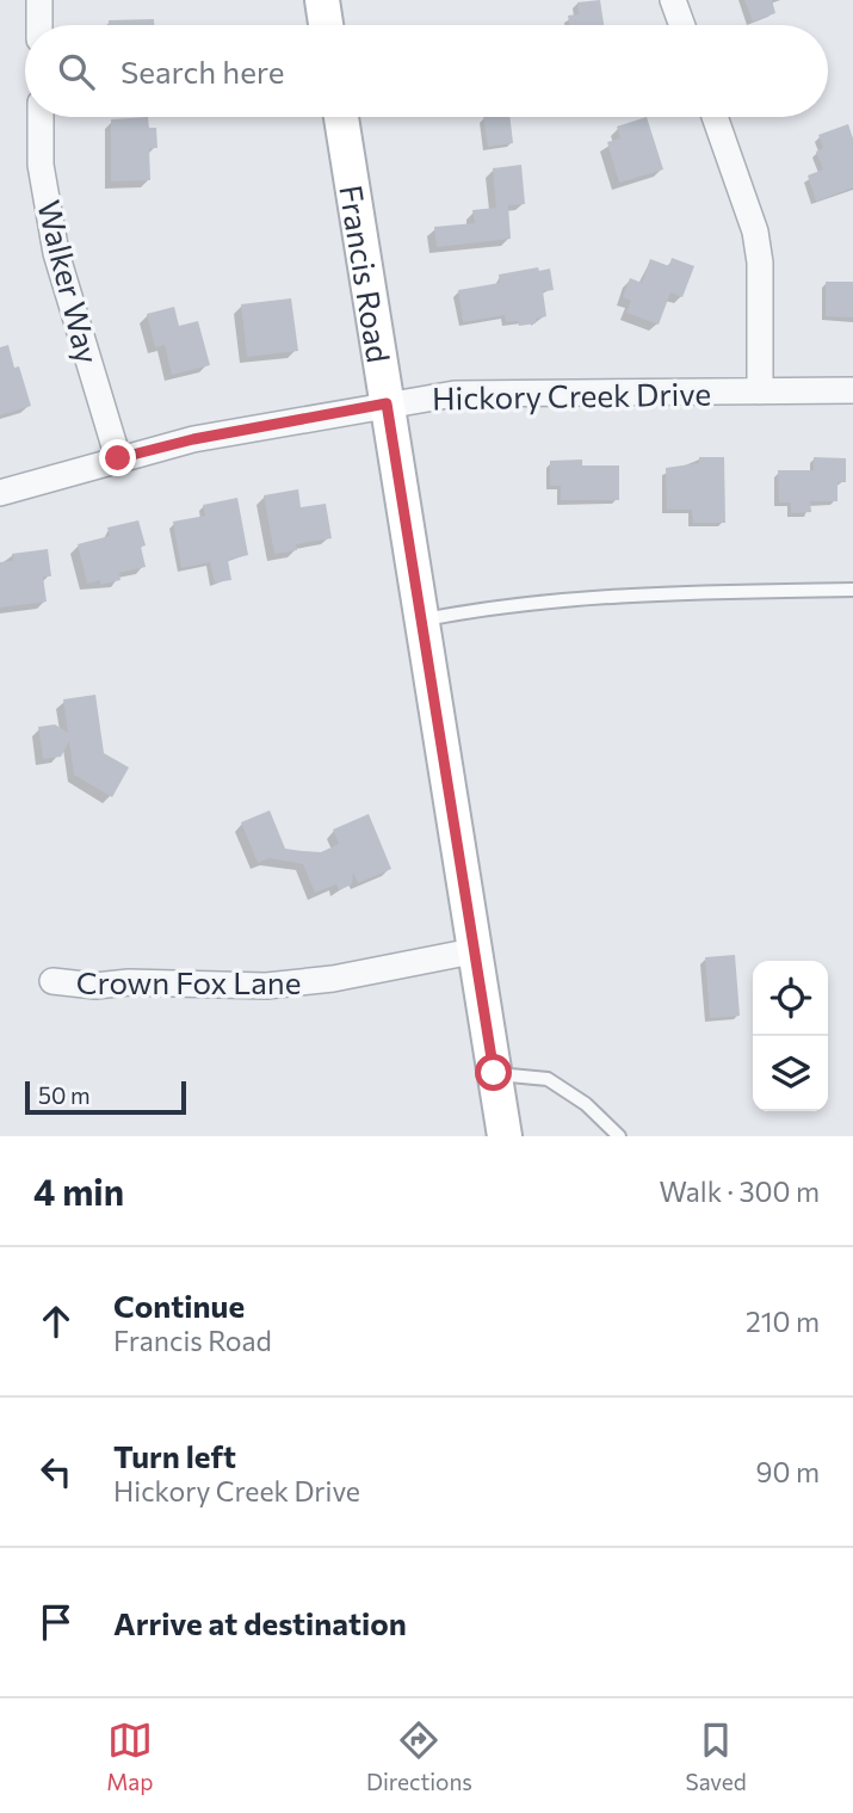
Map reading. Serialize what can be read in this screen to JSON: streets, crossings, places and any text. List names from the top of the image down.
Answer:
{
  "streets": {
    "street": [
      "Francis Road",
      "Walker Way",
      "Hickory Creek Drive",
      "Crown Fox Lane"
    ]
  },
  "crossings": [
    ["Francis Road", "Hickory Creek Drive"],
    ["Francis Road", "Crown Fox Lane"],
    ["Walker Way", "Hickory Creek Drive"]
  ],
  "scale_bar": "50 m",
  "page": {
    "search": "Search here",
    "scale": "50 m",
    "heading": ["4 min", "Walk · 300 m"],
    "list": [
      ["Continue", "Francis Road", "210 m"],
      ["Turn left", "Hickory Creek Drive", "90 m"],
      "Arrive at destination"
    ],
    "nav": ["Map", "Directions", "Saved"]
  }
}
